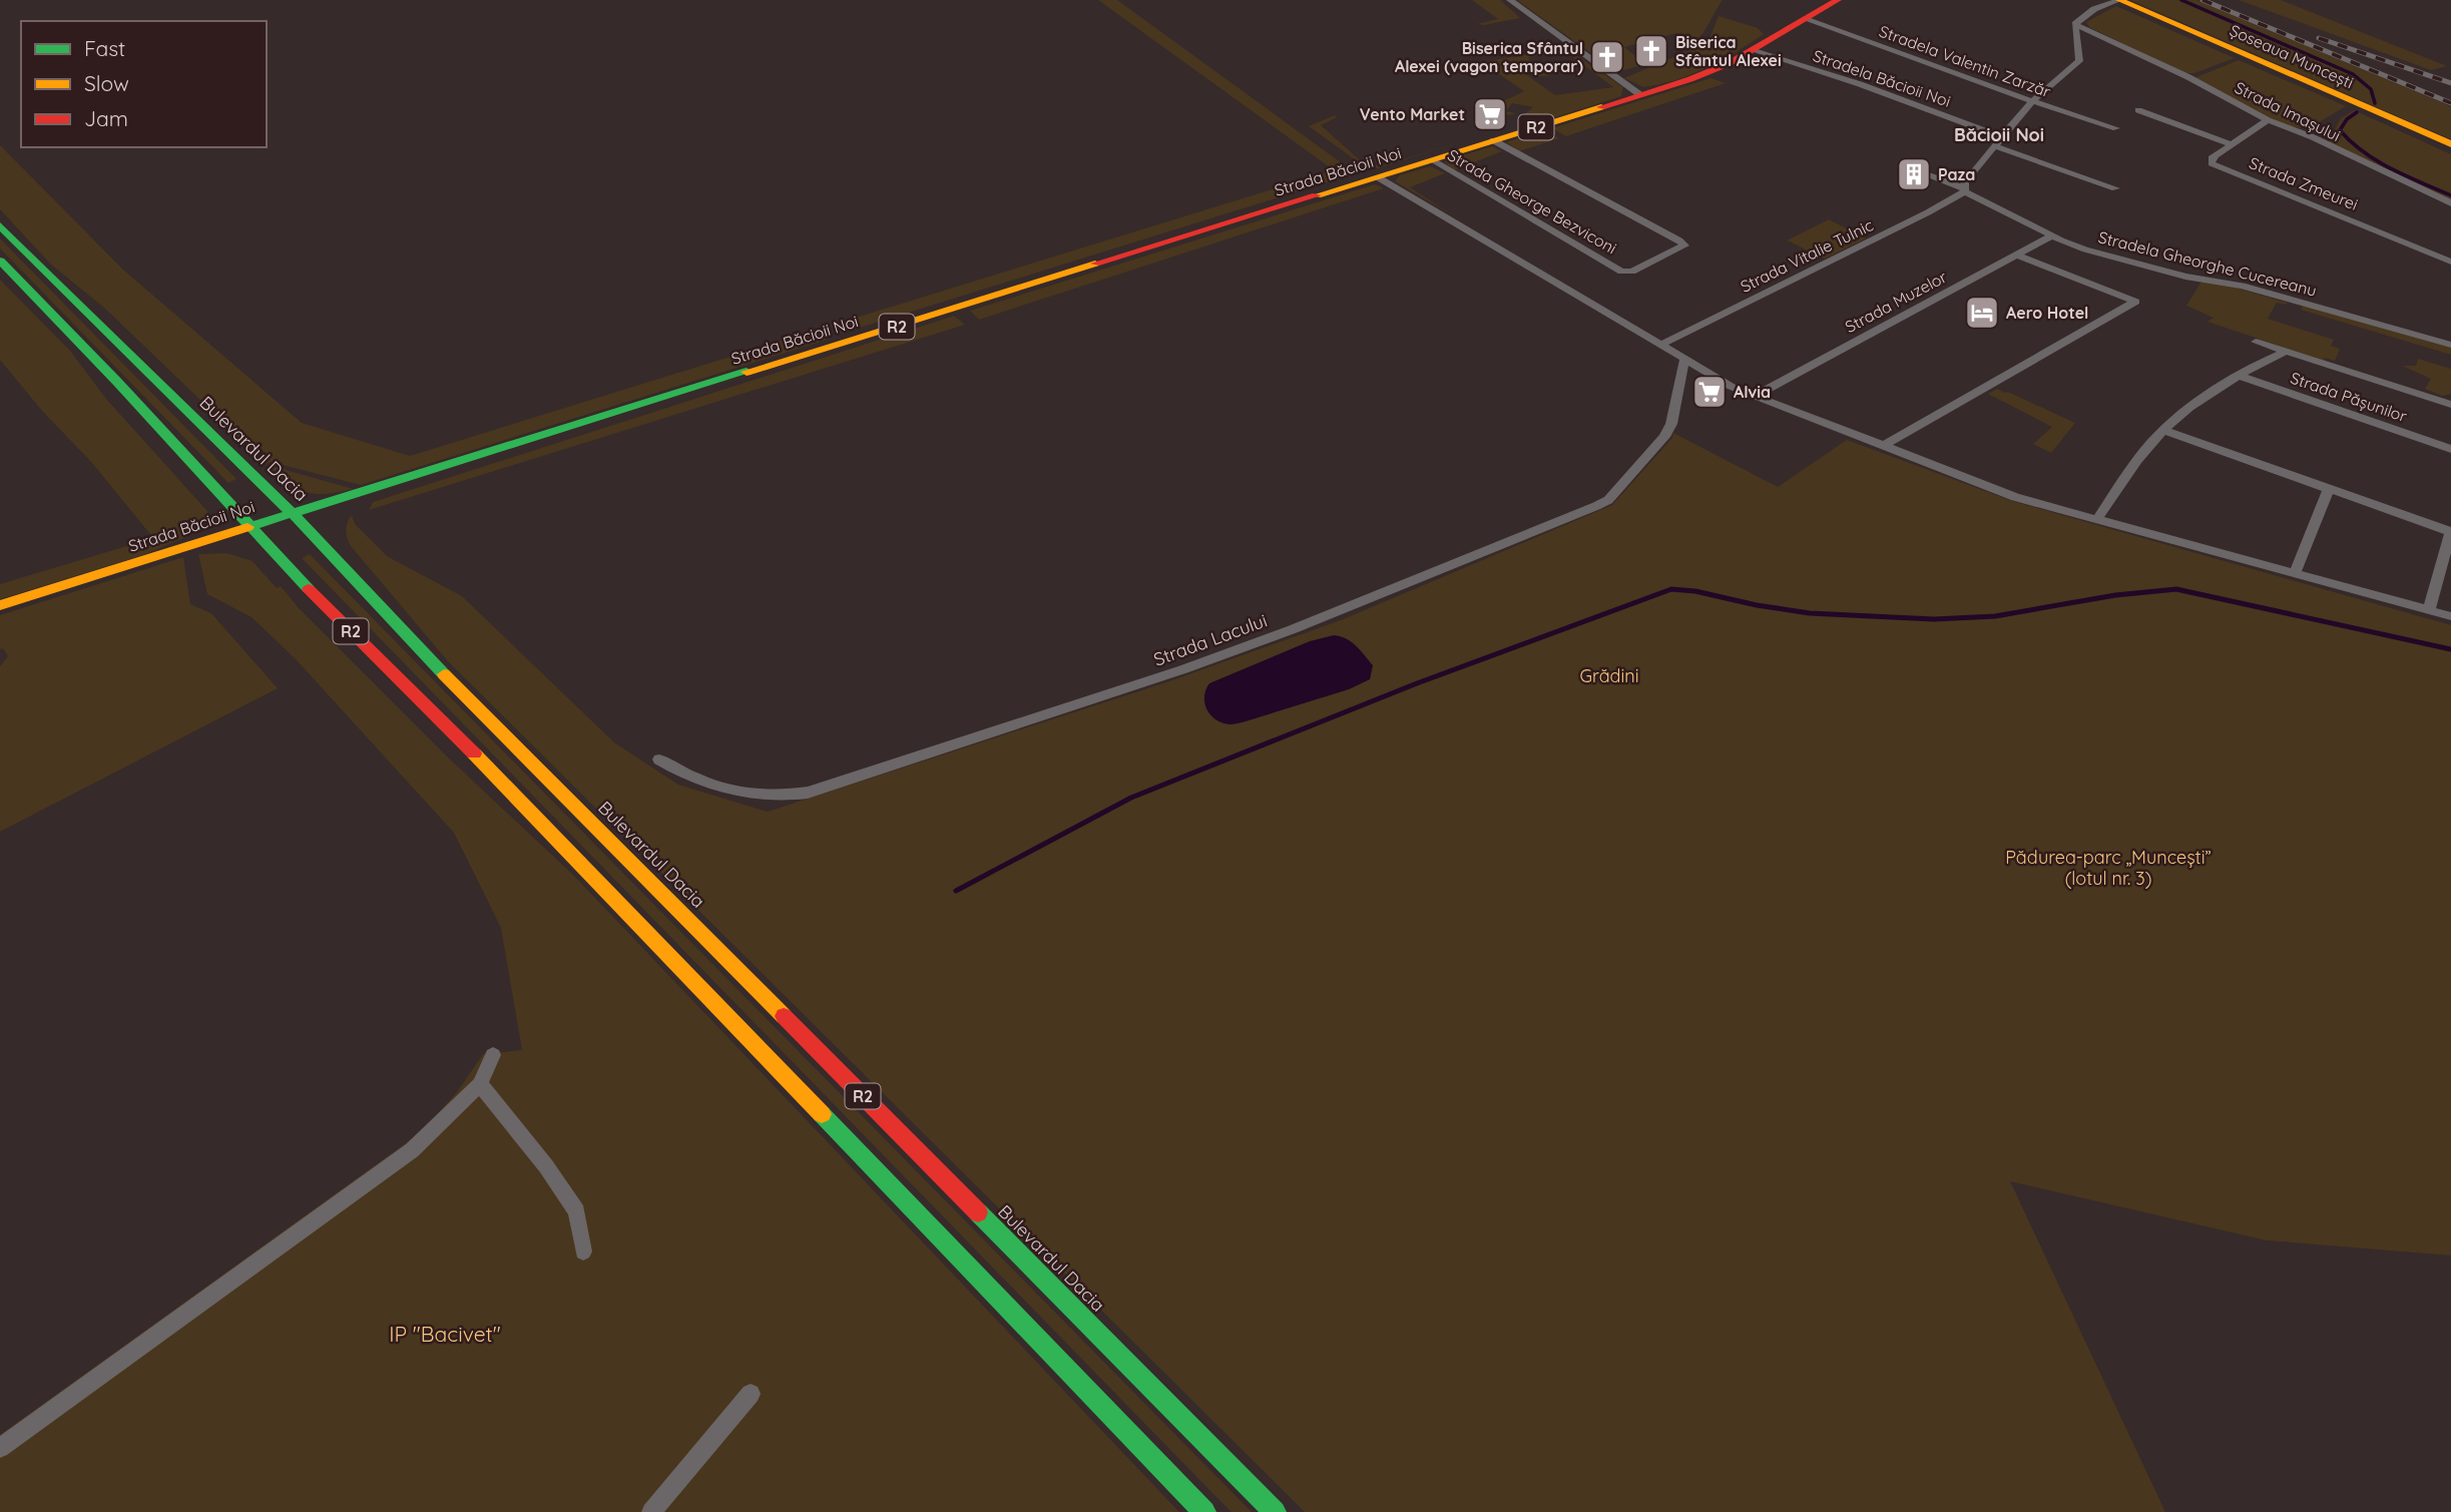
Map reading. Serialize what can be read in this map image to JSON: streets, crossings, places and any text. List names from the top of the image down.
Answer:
{
  "streets": {
    "main road": [
      "Șoseaua Muncești",
      "R2",
      "Strada Băcioii Noi",
      "Bulevardul Dacia"
    ],
    "street": [
      "Stradela Valentin Zarzăr",
      "Stradela Băcioii Noi",
      "Strada Imașului",
      "Strada Zmeurei",
      "Strada Gheorge Bezviconi",
      "Strada Vitalie Tulnic",
      "Stradela Gheorghe Cucereanu",
      "Strada Muzelor",
      "Strada Pășunilor",
      "Strada Lacului"
    ]
  },
  "crossings": [
    ["Stradela Valentin Zarzăr", "Strada Băcioii Noi"],
    ["Stradela Băcioii Noi", "Strada Băcioii Noi"],
    ["Strada Imașului", "Strada Zmeurei"],
    ["R2", "Strada Băcioii Noi"],
    ["Strada Băcioii Noi", "Strada Gheorge Bezviconi"],
    ["Strada Băcioii Noi", "Bulevardul Dacia"],
    ["Strada Vitalie Tulnic", "Stradela Gheorghe Cucereanu"],
    ["Stradela Gheorghe Cucereanu", "Strada Muzelor"]
  ],
  "districts": ["Băcioii Noi"],
  "parks": ["Grădini", "Pădurea-parc „Muncești” (lotul nr. 3)", "IP \"Bacivet\""],
  "places": {
    "church": ["Biserica Sfântul Alexei", "Biserica Sfântul Alexei (vagon temporar)"],
    "supermarket": ["Vento Market", "Alvia"],
    "building": ["Paza"],
    "hotel": ["Aero Hotel"]
  },
  "legend": ["Fast", "Slow", "Jam"]
}
